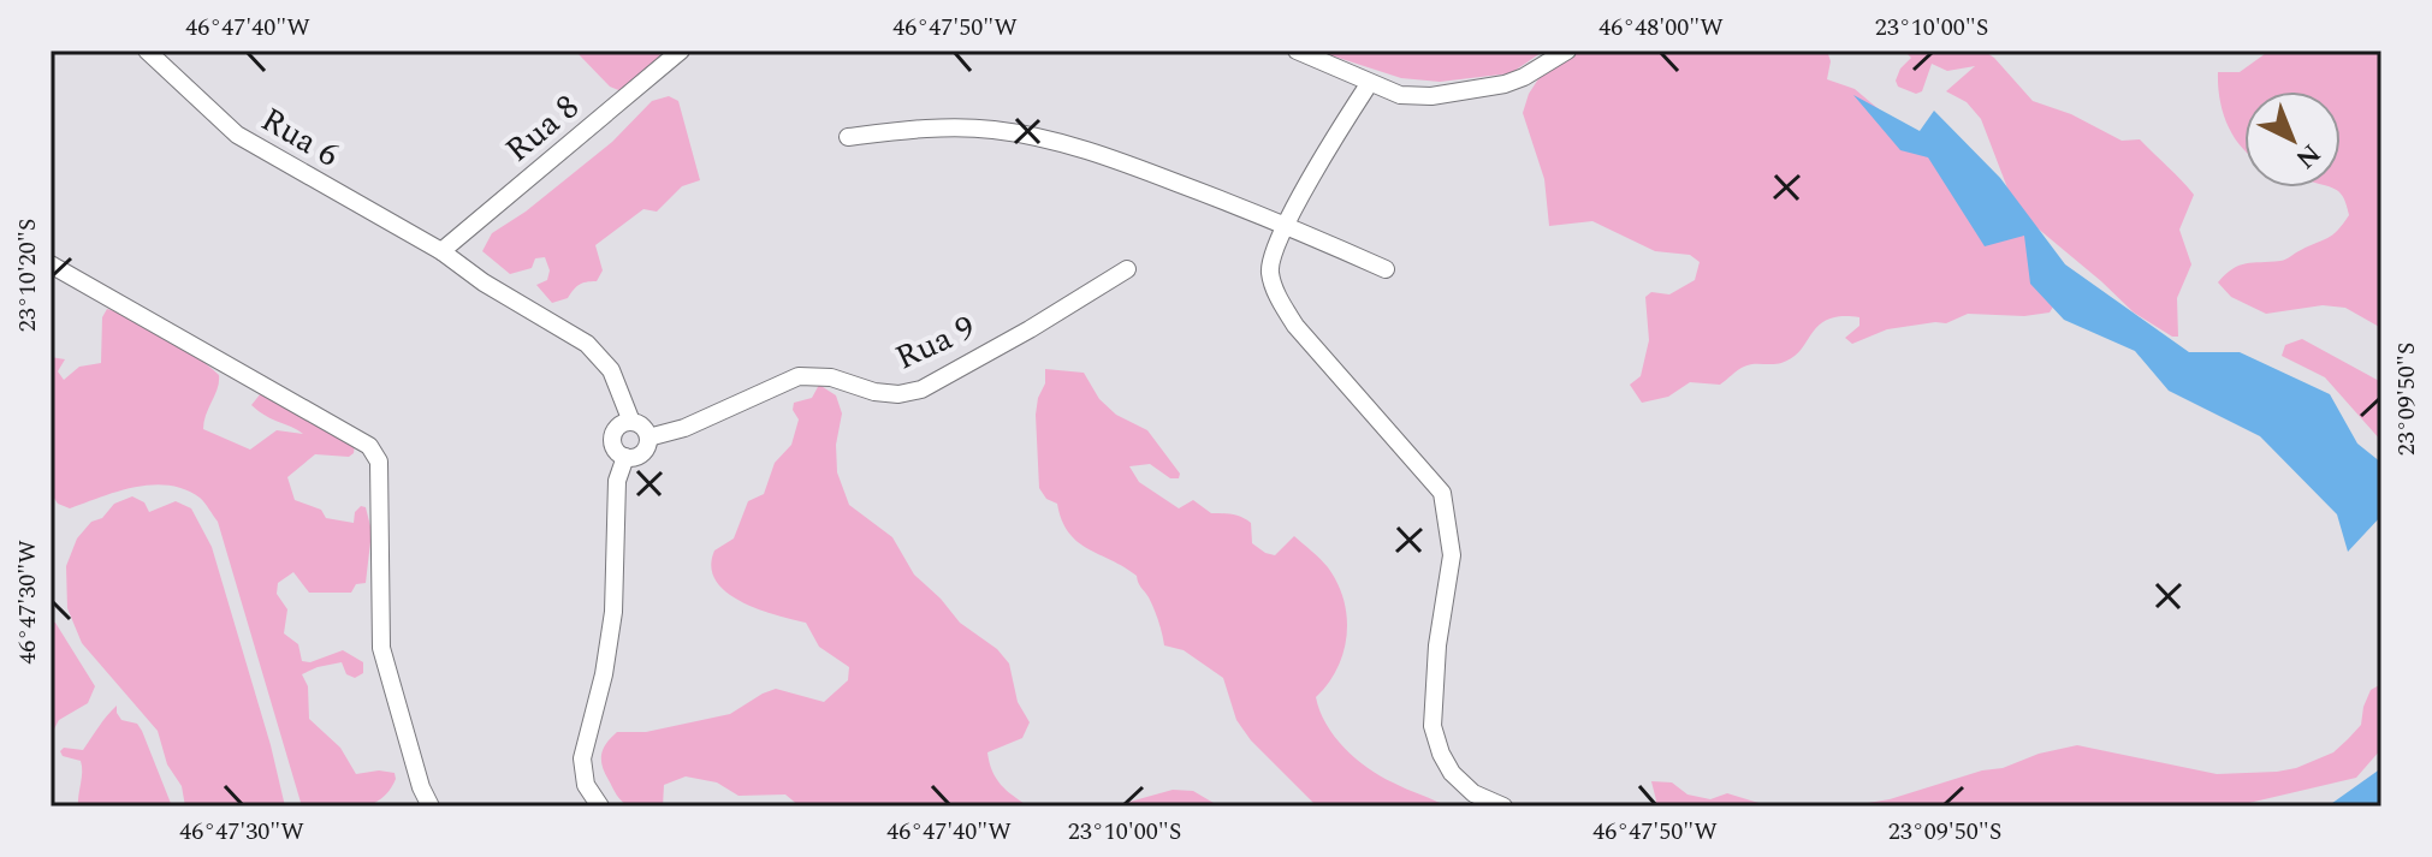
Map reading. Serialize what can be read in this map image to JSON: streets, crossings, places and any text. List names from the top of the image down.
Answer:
{
  "streets": {
    "street": ["Rua 8", "Rua 6", "Rua 9"]
  },
  "crossings": [
    ["Rua 8", "Rua 6"],
    ["Rua 6", "Rua 9"]
  ],
  "north": "bottom right",
  "coordinates": [
    "46°47'40\"W",
    "46°47'50\"W",
    "46°48'00\"W",
    "23°10'00\"S",
    "23°10'20\"S",
    "23°09'50\"S",
    "46°47'30\"W"
  ]
}
